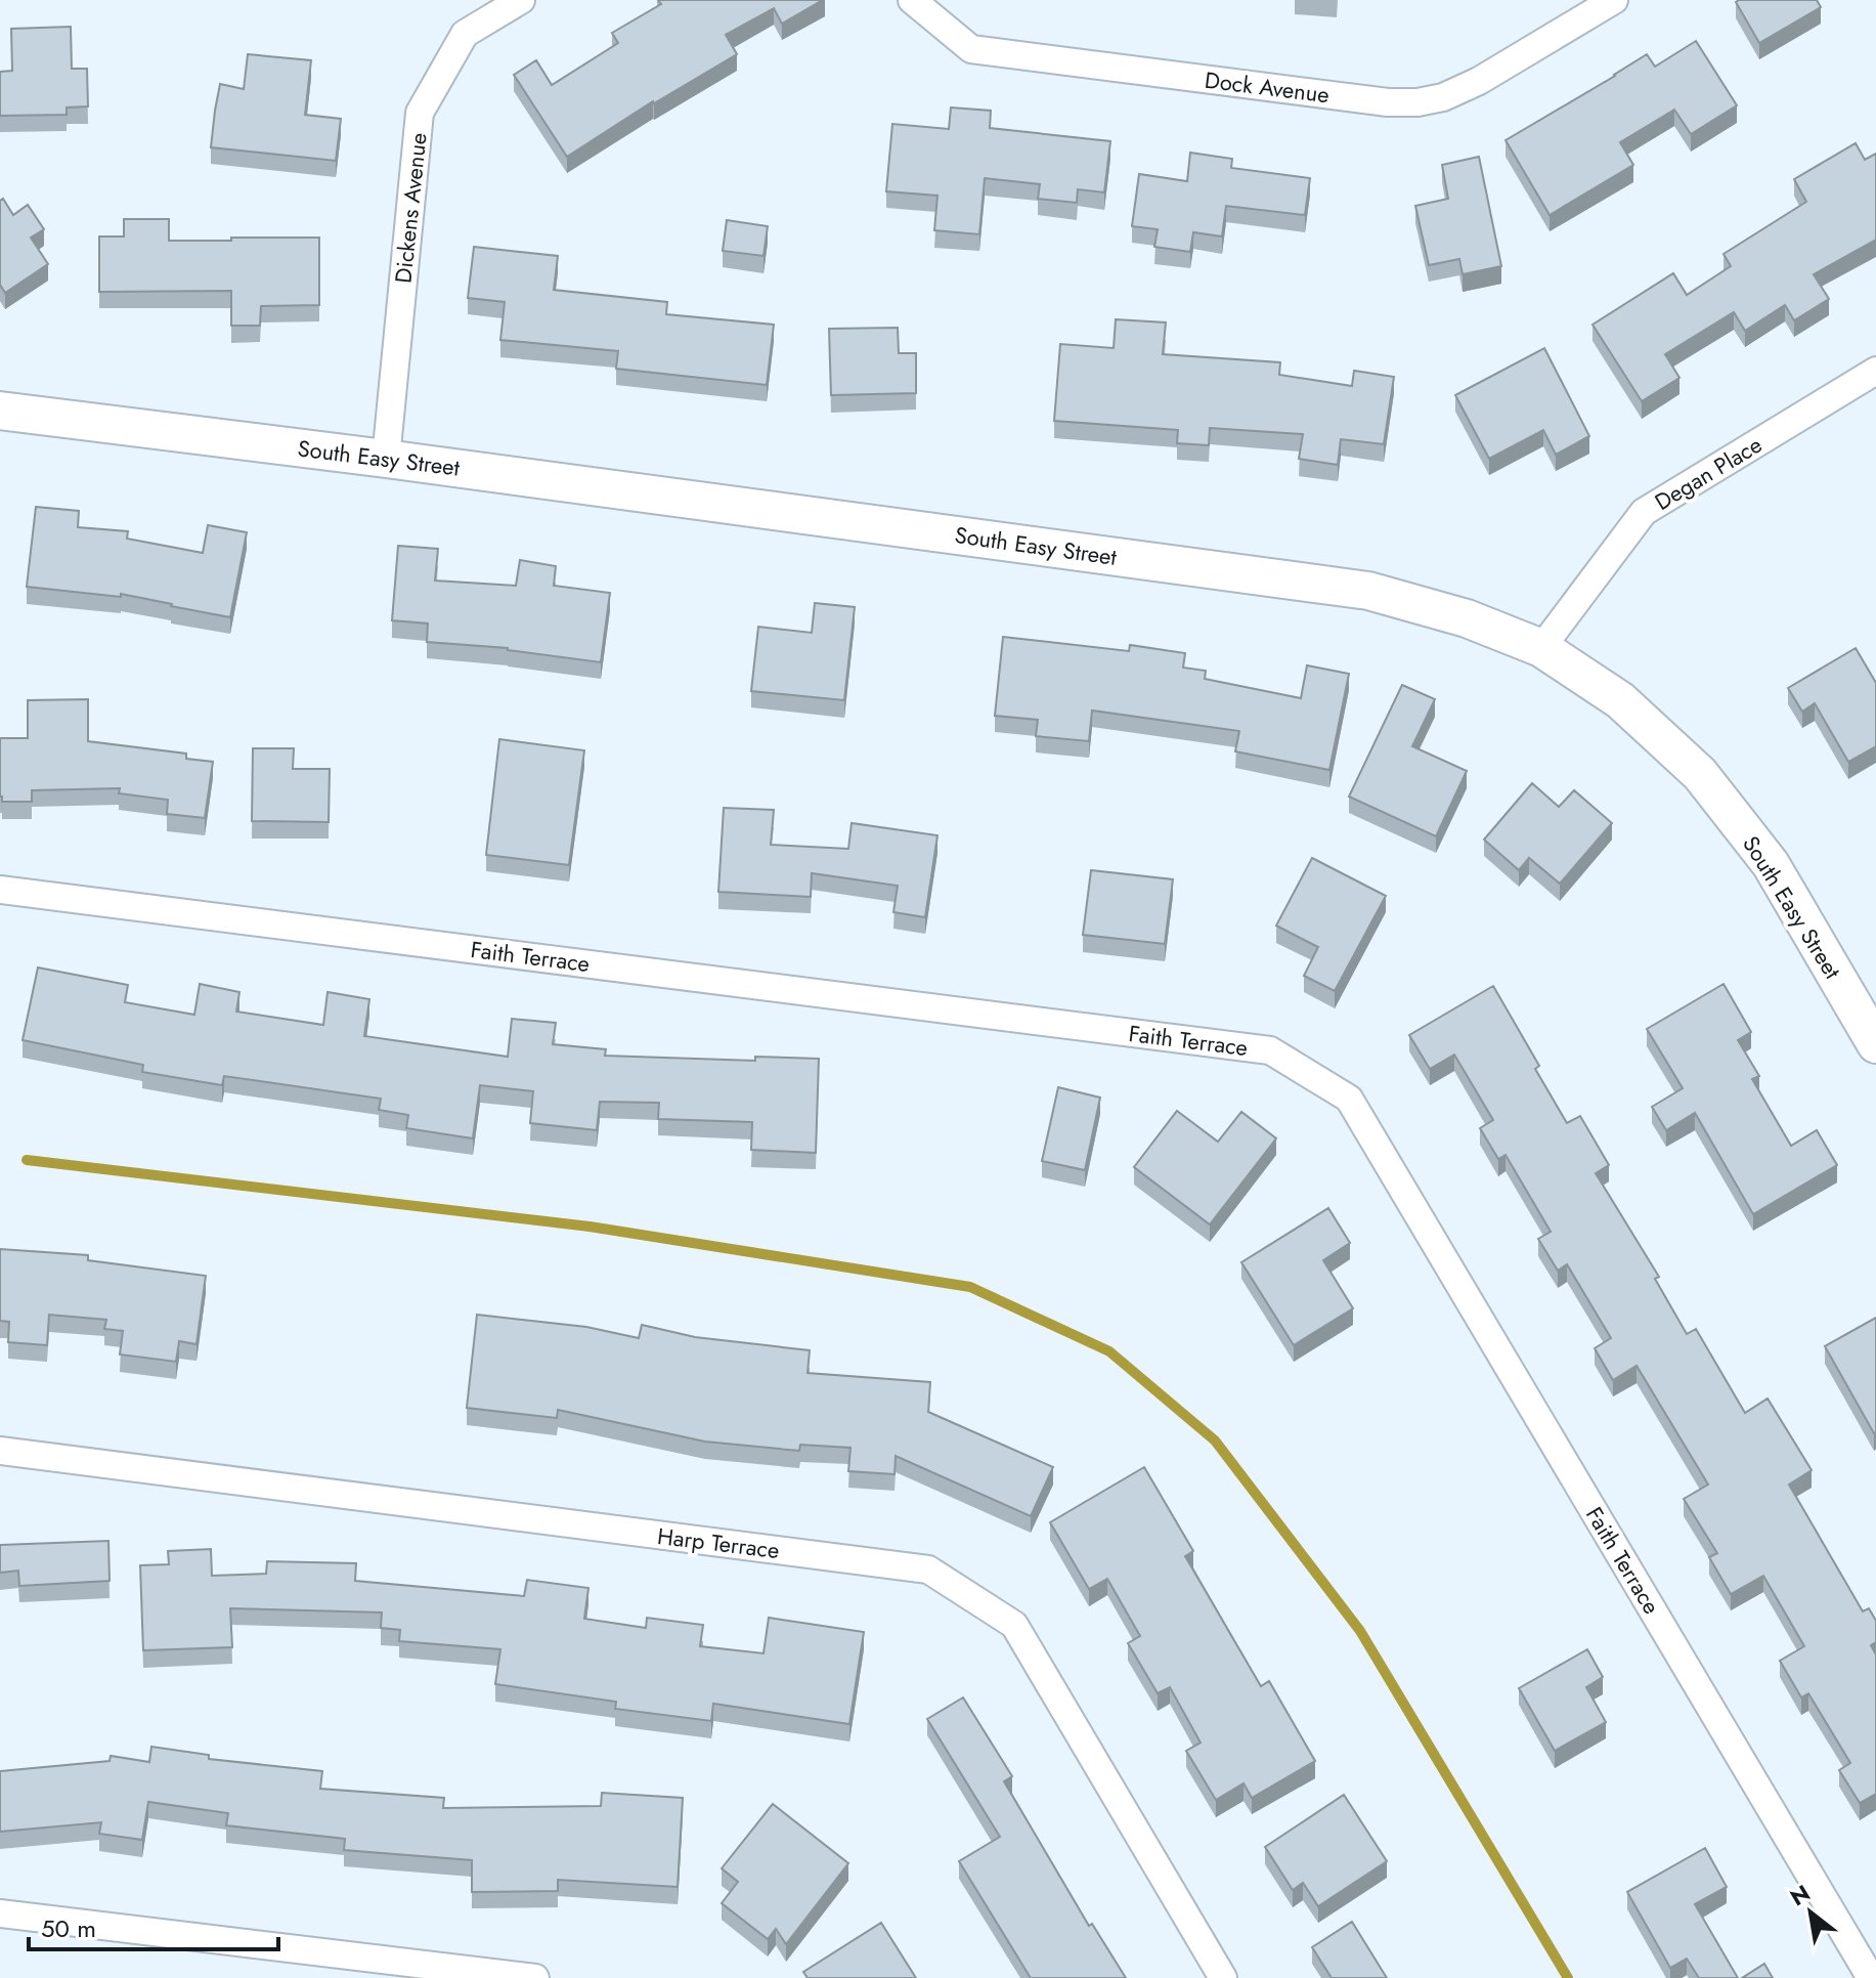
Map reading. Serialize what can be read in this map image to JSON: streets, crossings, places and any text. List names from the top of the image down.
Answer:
{
  "streets": {
    "street": [
      "Dock Avenue",
      "Dickens Avenue",
      "South Easy Street",
      "Degan Place",
      "Faith Terrace",
      "Harp Terrace"
    ]
  },
  "crossings": [
    ["Dickens Avenue", "South Easy Street"],
    ["South Easy Street", "Degan Place"]
  ],
  "scale_bar": "50 m",
  "north": "top left"
}
